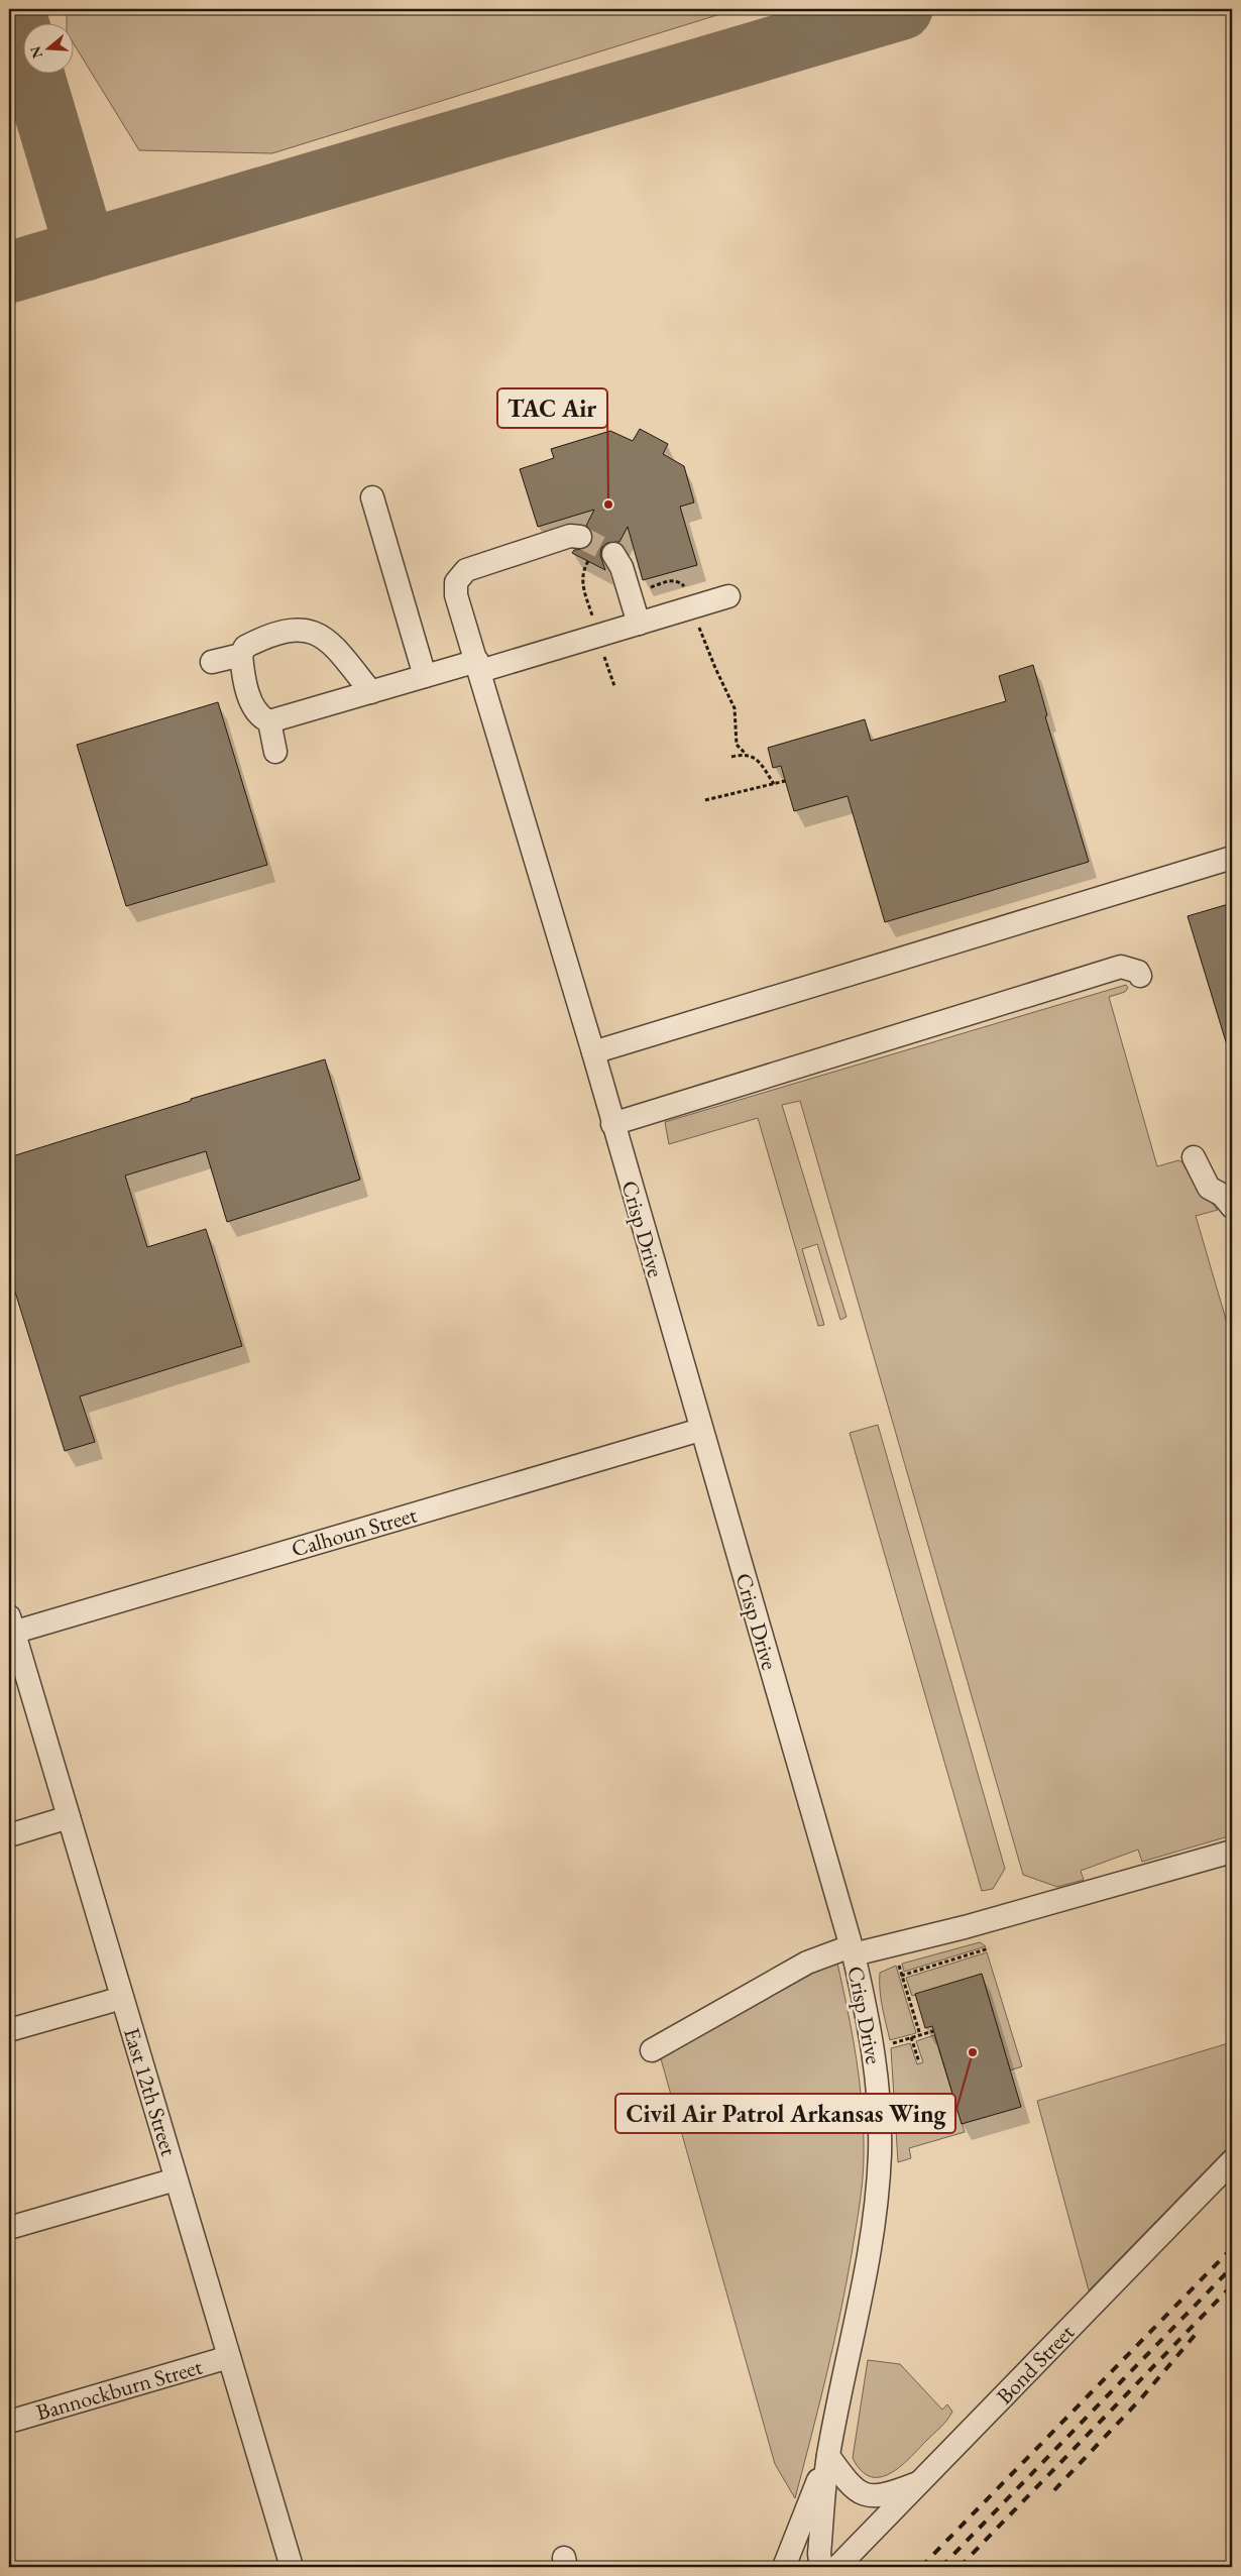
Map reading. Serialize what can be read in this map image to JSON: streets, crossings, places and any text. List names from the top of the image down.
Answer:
{
  "streets": {
    "street": [
      "Crisp Drive",
      "Calhoun Street",
      "East 12th Street",
      "Bond Street",
      "Bannockburn Street"
    ]
  },
  "crossings": [
    ["Crisp Drive", "Calhoun Street"],
    ["Calhoun Street", "East 12th Street"],
    ["East 12th Street", "Bannockburn Street"]
  ],
  "places": ["TAC Air", "Civil Air Patrol Arkansas Wing"],
  "north": "left"
}
